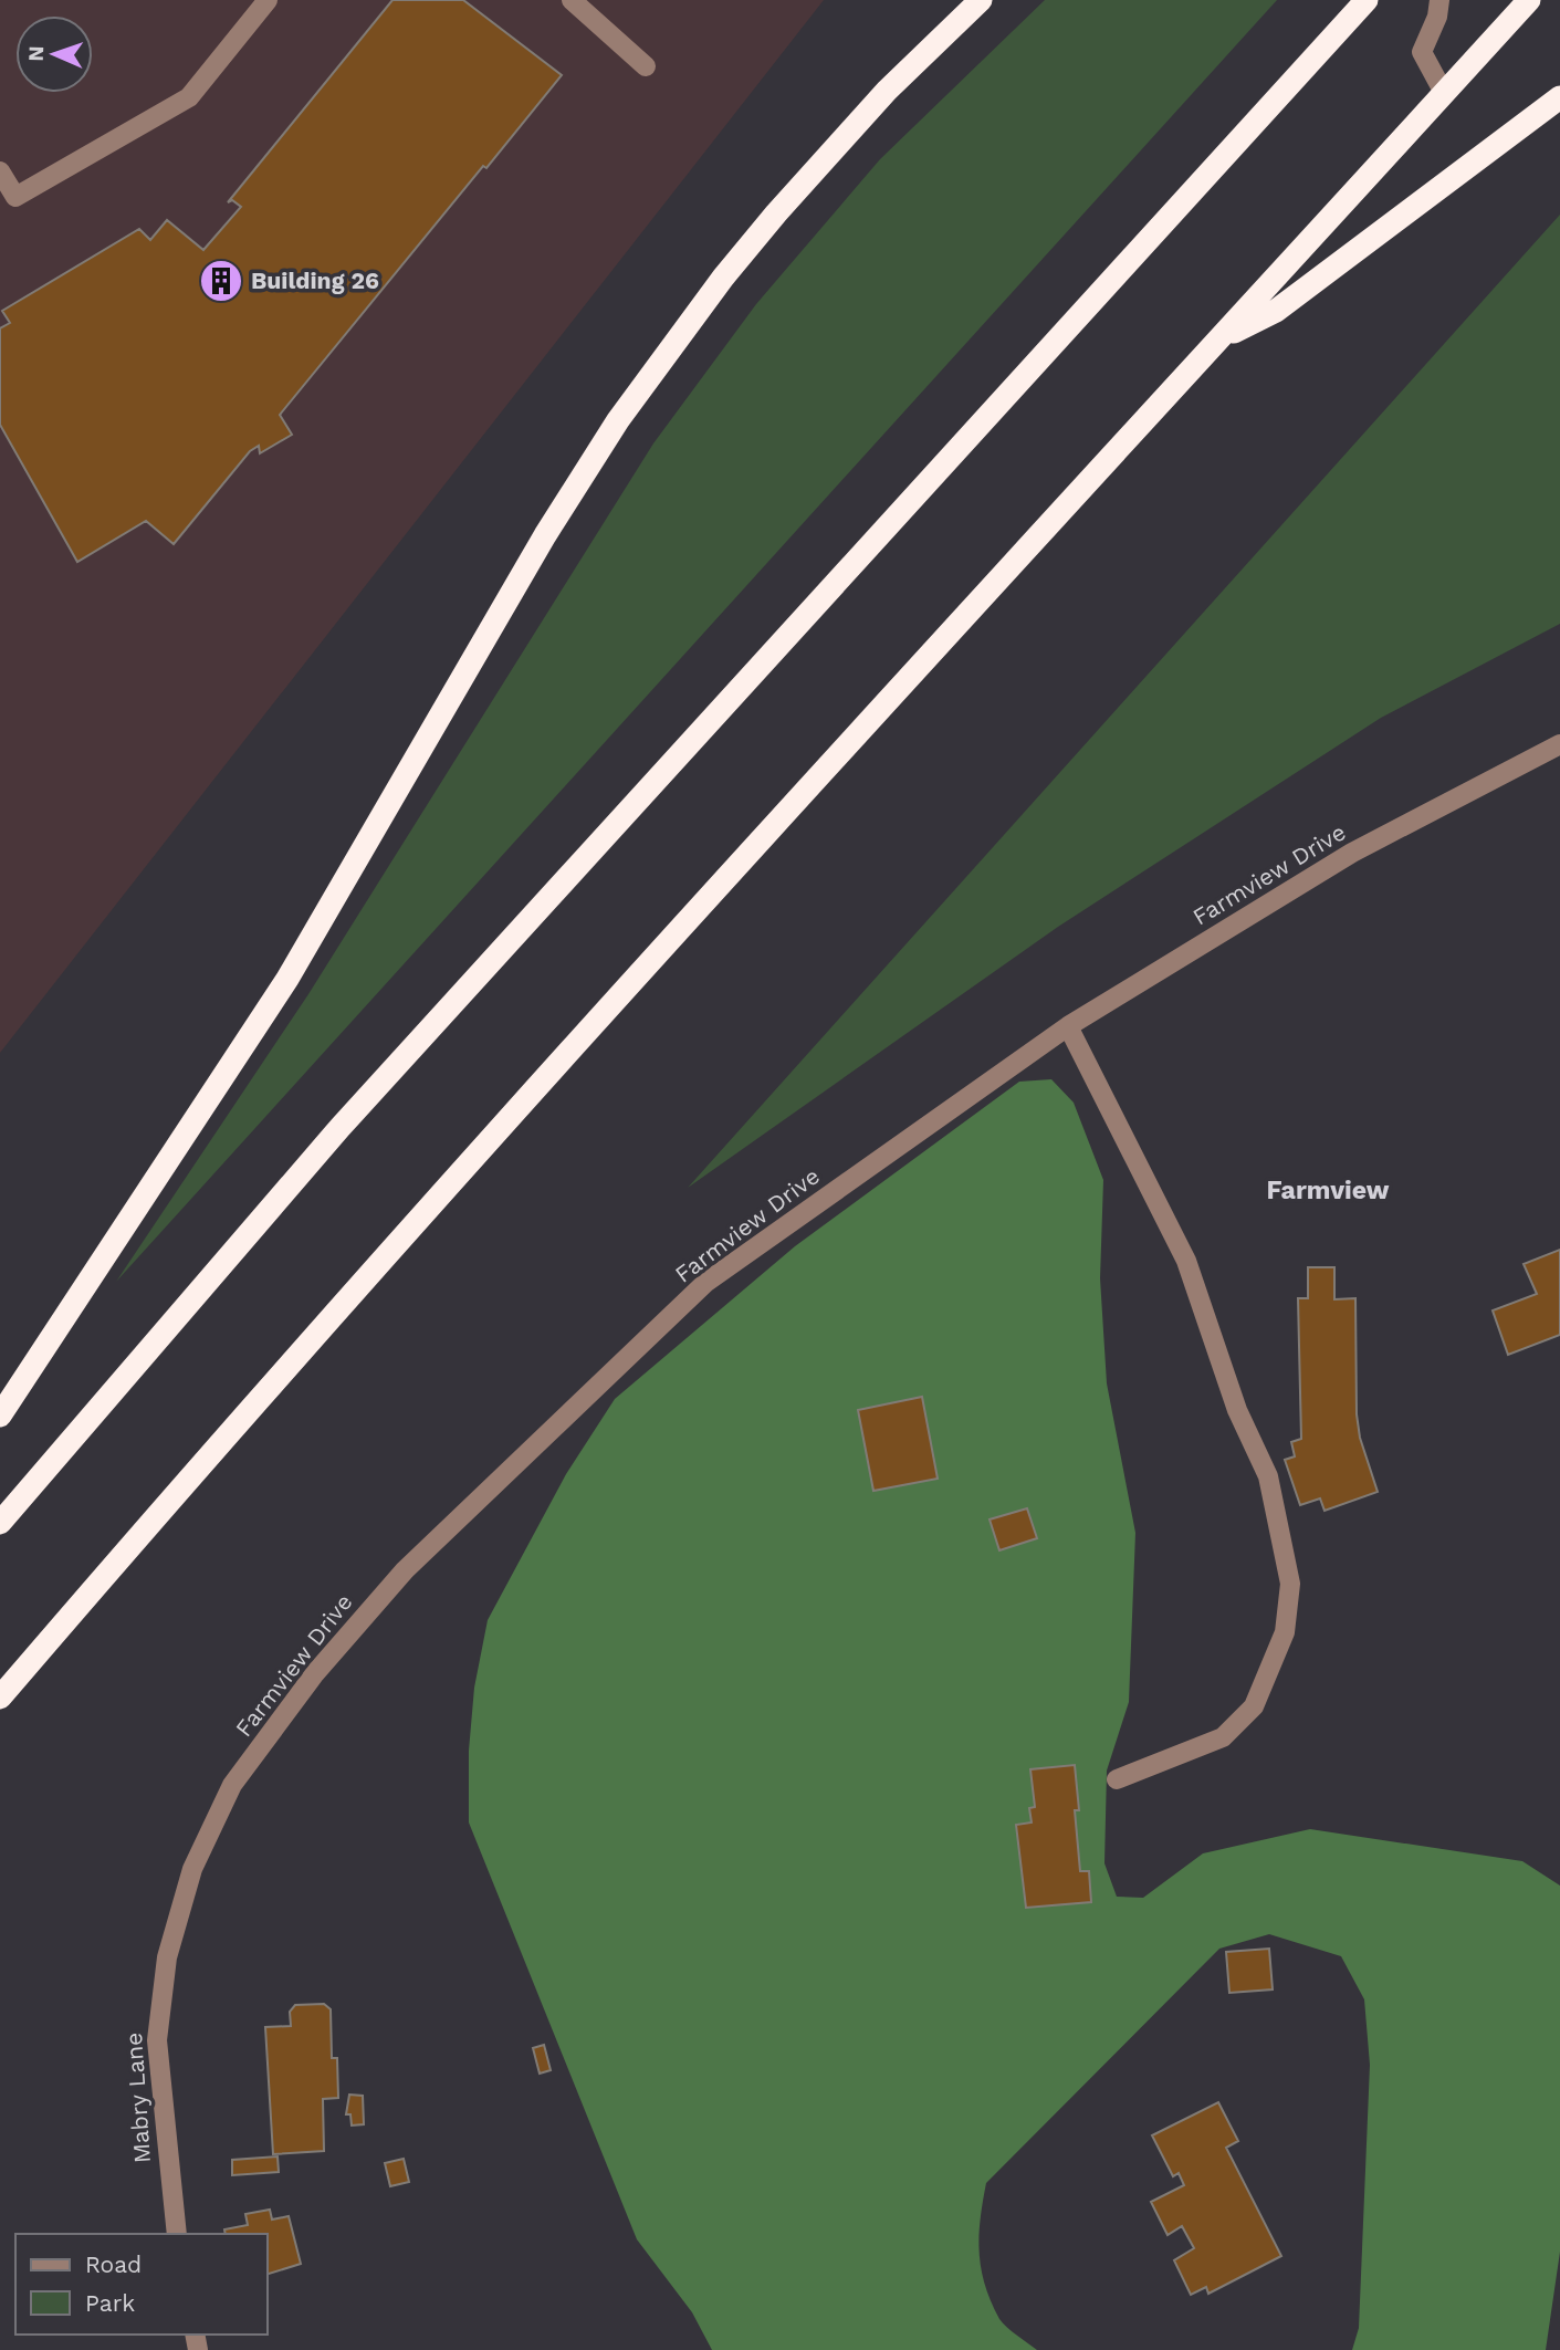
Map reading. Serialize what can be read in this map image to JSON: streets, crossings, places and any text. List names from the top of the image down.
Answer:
{
  "streets": {
    "street": ["Farmview Drive", "Mabry Lane"]
  },
  "crossings": [
    ["Farmview Drive", "Mabry Lane"]
  ],
  "districts": ["Farmview"],
  "places": {
    "building": ["Building 26"]
  },
  "legend": ["Road", "Park"],
  "north": "left"
}
